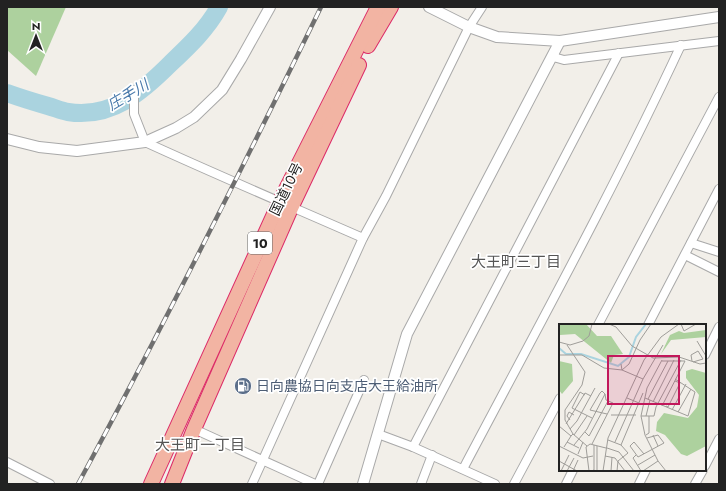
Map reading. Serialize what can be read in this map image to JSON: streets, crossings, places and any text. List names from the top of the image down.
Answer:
{
  "streets": {
    "highway": ["国道10号", "10"]
  },
  "districts": ["大王町三丁目", "大王町一丁目"],
  "water": ["庄手川"],
  "places": {
    "fuel station": ["日向農協日向支店大王給油所"]
  },
  "north": "top"
}
